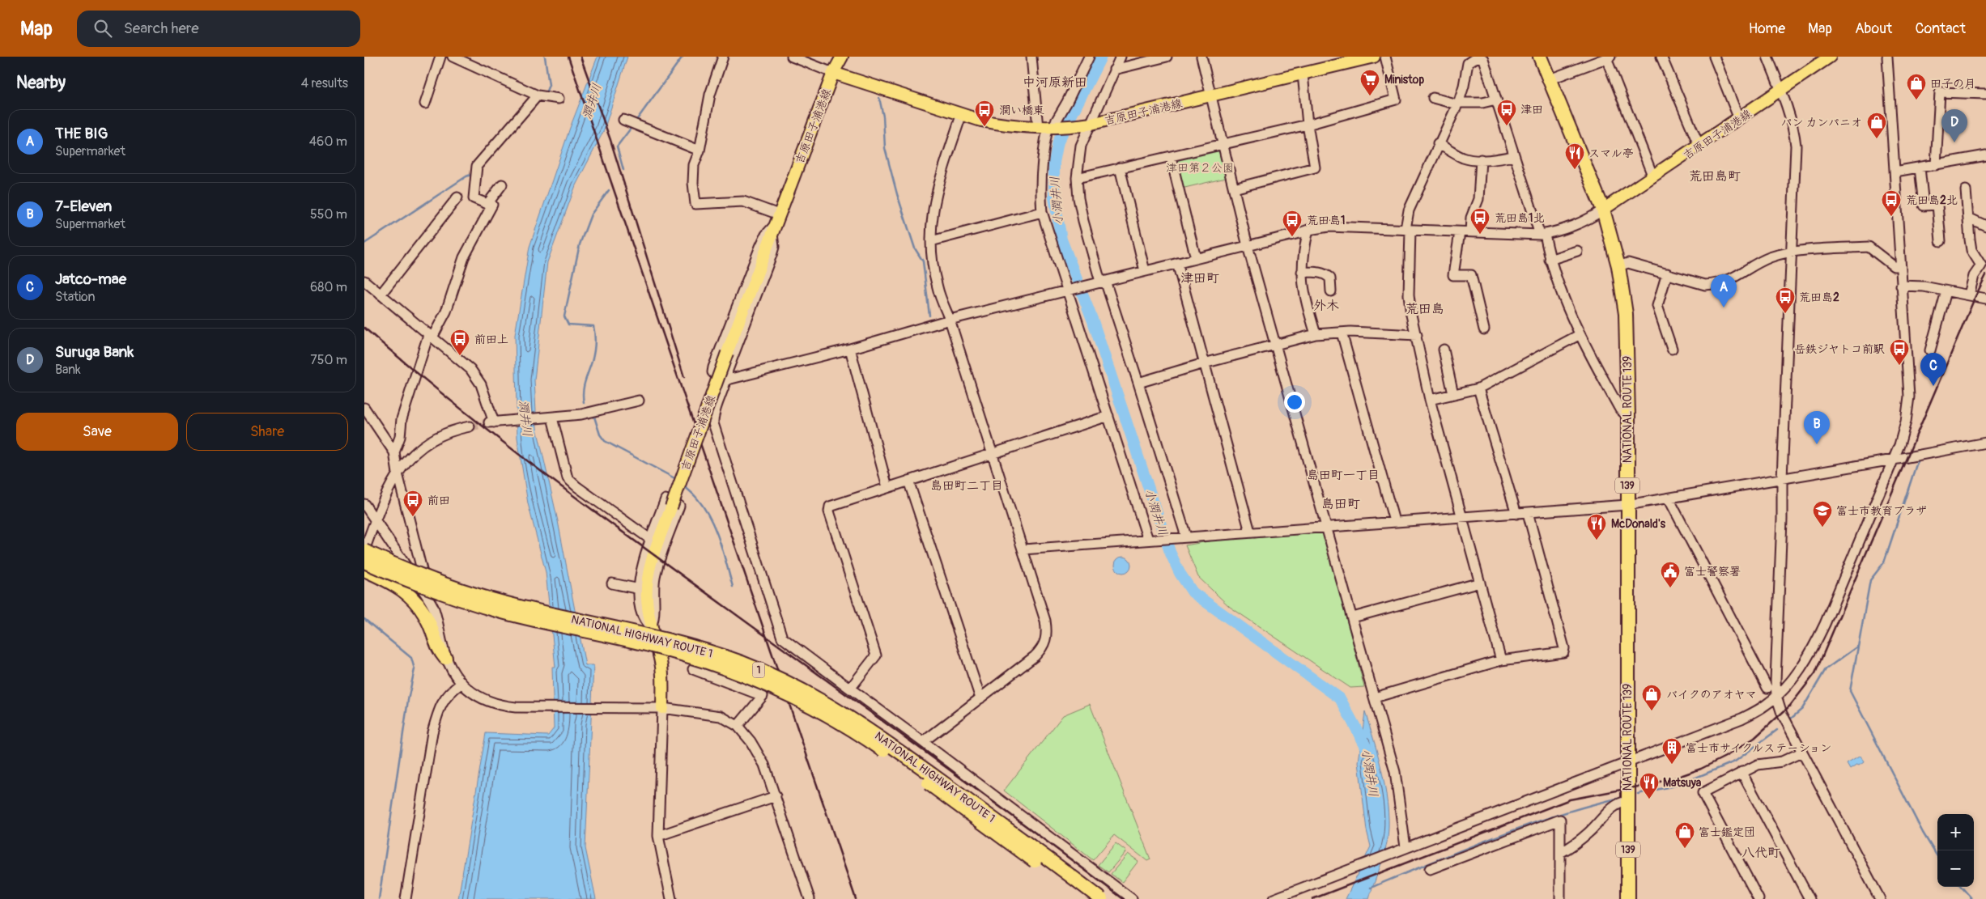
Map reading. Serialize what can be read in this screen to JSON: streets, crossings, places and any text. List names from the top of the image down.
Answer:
{
  "streets": {
    "highway": [
      "NATIONAL ROUTE 139",
      "139",
      "NATIONAL HIGHWAY ROUTE 1",
      "1"
    ],
    "main road": ["吉原田子浦港線"]
  },
  "crossings": [
    ["吉原田子浦港線", "NATIONAL ROUTE 139"]
  ],
  "districts": [
    "中河原新田",
    "荒田島町",
    "津田町",
    "外木",
    "荒田島",
    "島田町一丁目",
    "島田町二丁目",
    "島田町",
    "八代町"
  ],
  "water": ["潤井川", "小潤井川"],
  "parks": ["津田第２公園"],
  "places": {
    "supermarket": ["Ministop"],
    "shop": [
      "田子の月",
      "パン カンパニオ",
      "バイクのアオヤマ",
      "富士鑑定団"
    ],
    "bus stop": [
      "津田",
      "潤い橋東",
      "荒田島2北",
      "荒田島1北",
      "荒田島1",
      "荒田島2",
      "前田上",
      "岳鉄ジヤトコ前駅",
      "前田"
    ],
    "restaurant": ["スマル亭", "McDonald's", "Matsuya"],
    "school or university": ["富士市教育プラザ"],
    "public building": ["富士警察署"],
    "building": ["富士市サイクルステーション"]
  },
  "page": {
    "header": "Map",
    "search": "Search here",
    "nav": [
      "Home",
      "Map",
      "About",
      "Contact"
    ],
    "heading": ["Nearby", "4 results"],
    "list": [
      {
        "mark": "A",
        "name": "THE BIG",
        "note": "Supermarket",
        "value": "460 m"
      },
      {
        "mark": "B",
        "name": "7-Eleven",
        "note": "Supermarket",
        "value": "550 m"
      },
      {
        "mark": "C",
        "name": "Jatco-mae",
        "note": "Station",
        "value": "680 m"
      },
      {
        "mark": "D",
        "name": "Suruga Bank",
        "note": "Bank",
        "value": "750 m"
      }
    ],
    "pins": [
      "D",
      "A",
      "C",
      "B"
    ],
    "buttons": ["Save", "Share"],
    "map_buttons": ["+", "−"]
  }
}
